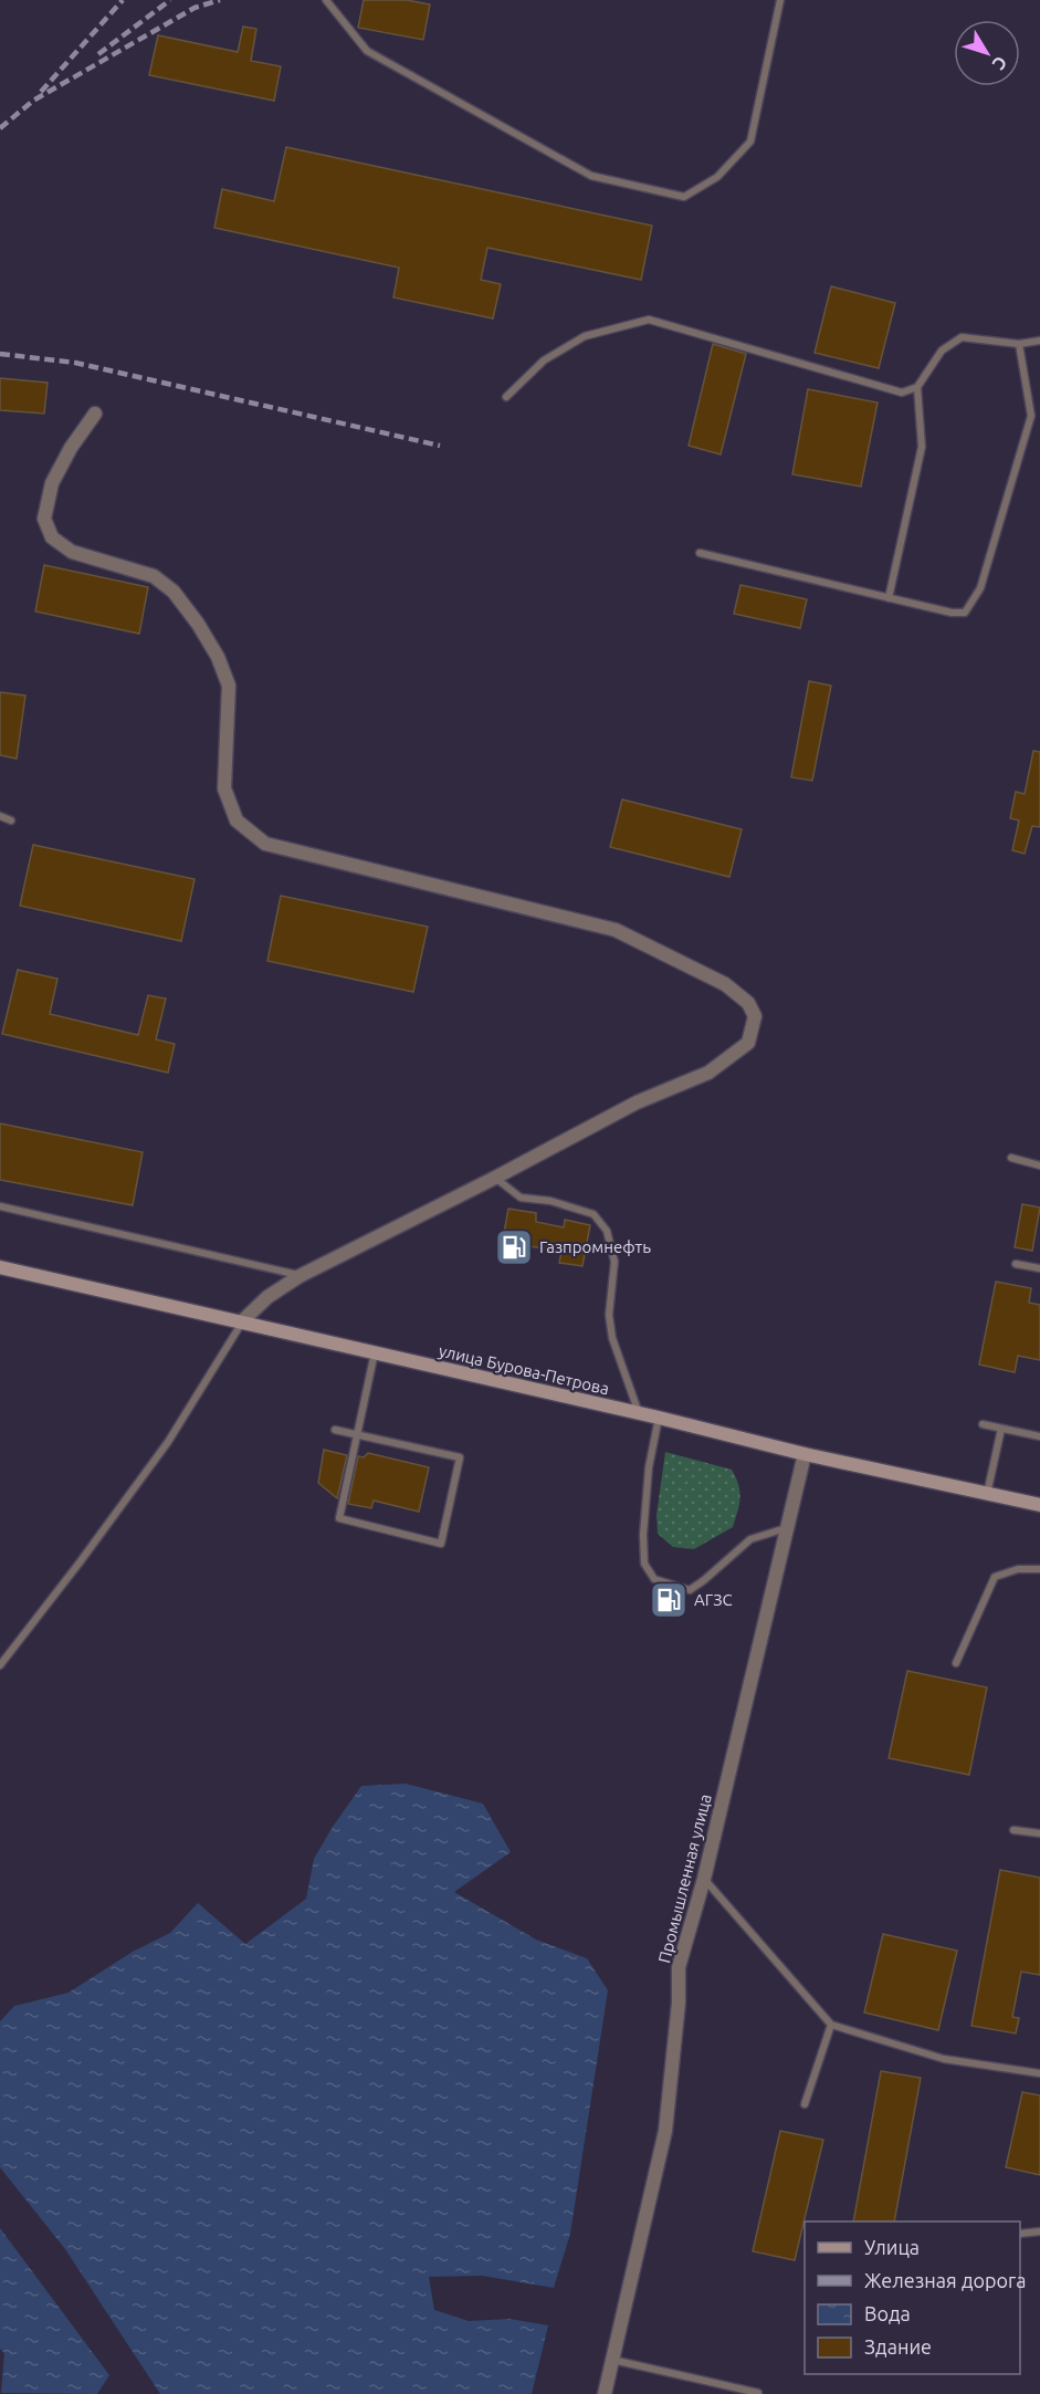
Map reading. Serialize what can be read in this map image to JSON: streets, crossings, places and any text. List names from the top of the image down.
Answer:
{
  "streets": {
    "main road": ["улица Бурова-Петрова"],
    "street": ["Промышленная улица"]
  },
  "crossings": [
    ["улица Бурова-Петрова", "Промышленная улица"]
  ],
  "places": {
    "fuel station": ["Газпромнефть", "АГЗС"]
  },
  "legend": [
    "Улица",
    "Железная дорога",
    "Вода",
    "Здание"
  ],
  "north": "bottom right"
}
